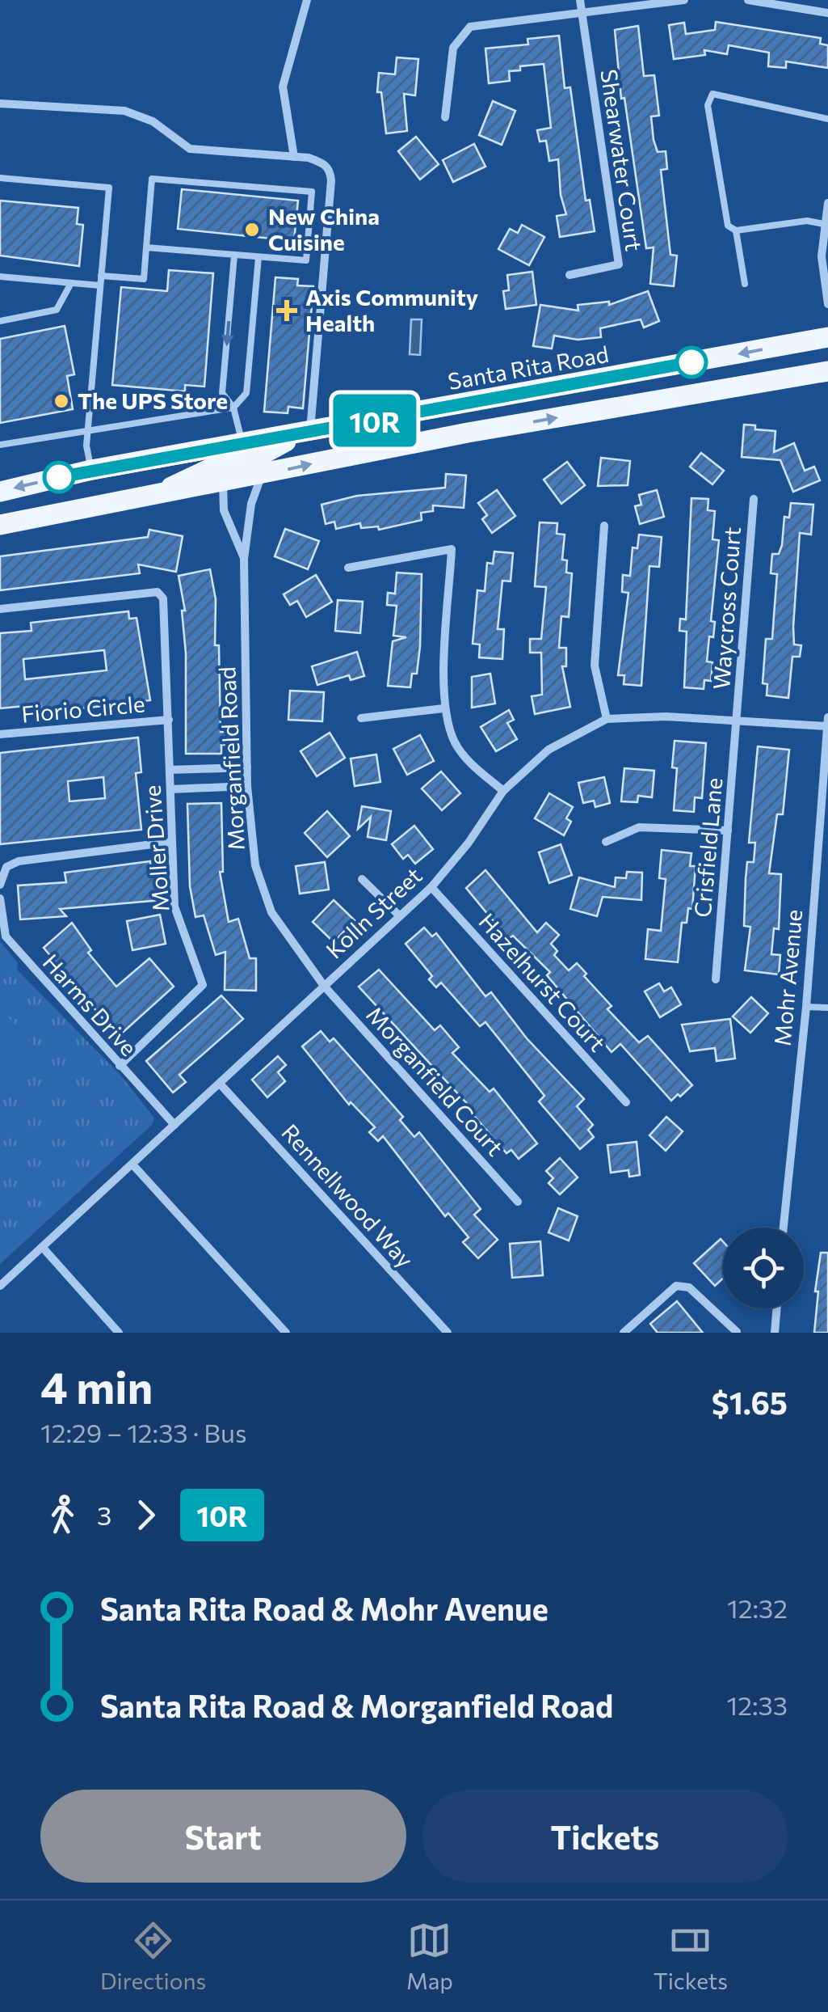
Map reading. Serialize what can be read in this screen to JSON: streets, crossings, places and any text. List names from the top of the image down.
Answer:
{
  "streets": {
    "main road": ["Santa Rita Road"],
    "street": [
      "Shearwater Court",
      "Waycross Court",
      "Fiorio Circle",
      "Morganfield Road",
      "Crisfield Lane",
      "Moller Drive",
      "Kolln Street",
      "Mohr Avenue",
      "Hazelhurst Court",
      "Harms Drive",
      "Morganfield Court",
      "Rennellwood Way"
    ]
  },
  "crossings": [
    ["Waycross Court", "Crisfield Lane"],
    ["Waycross Court", "Kolln Street"],
    ["Fiorio Circle", "Moller Drive"],
    ["Morganfield Road", "Kolln Street"],
    ["Morganfield Road", "Morganfield Court"],
    ["Crisfield Lane", "Kolln Street"],
    ["Moller Drive", "Harms Drive"],
    ["Kolln Street", "Mohr Avenue"],
    ["Kolln Street", "Hazelhurst Court"],
    ["Kolln Street", "Harms Drive"],
    ["Kolln Street", "Morganfield Court"],
    ["Kolln Street", "Rennellwood Way"]
  ],
  "places": {
    "other": ["New China Cuisine", "The UPS Store"],
    "health": ["Axis Community Health"]
  },
  "lines": ["bus line 10R"],
  "page": {
    "on_map": "10R",
    "heading": ["4 min", "12:29 – 12:33 · Bus", "$1.65"],
    "legs": ["3", "10R"],
    "list": [
      {
        "name": "Santa Rita Road & Mohr Avenue",
        "value": "12:32"
      },
      {
        "name": "Santa Rita Road & Morganfield Road",
        "value": "12:33"
      }
    ],
    "buttons": ["Start", "Tickets"],
    "tabs": ["Directions", "Map", "Tickets"]
  }
}
